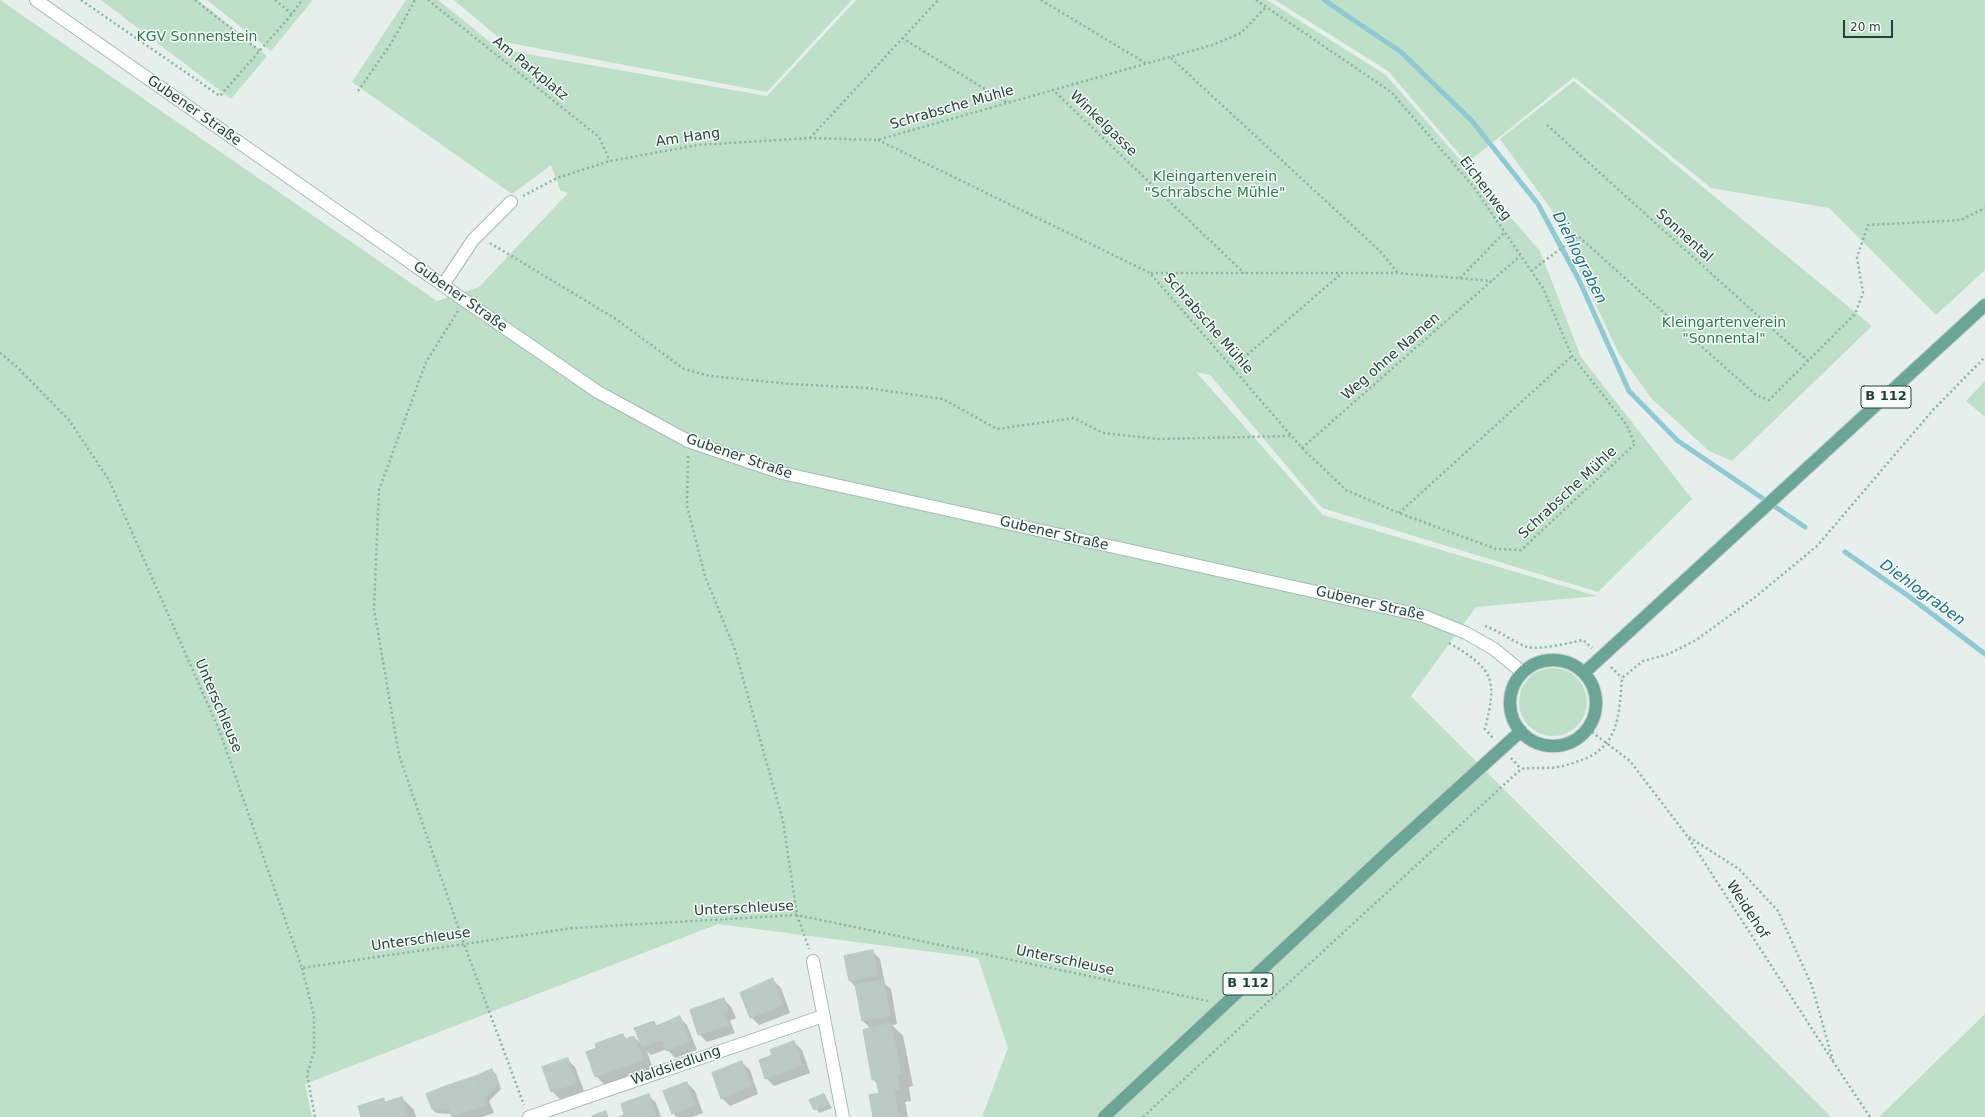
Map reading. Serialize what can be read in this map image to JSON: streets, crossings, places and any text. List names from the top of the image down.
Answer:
{
  "streets": {
    "main road": ["Gubener Straße", "B 112", "Waldsiedlung"],
    "path": [
      "Am Parkplatz",
      "Schrabsche Mühle",
      "Winkelgasse",
      "Am Hang",
      "Eichenweg",
      "Sonnental",
      "Weg ohne Namen",
      "Unterschleuse",
      "Weidehof"
    ]
  },
  "crossings": [
    ["Am Parkplatz", "Am Hang"],
    ["Schrabsche Mühle", "Winkelgasse"],
    ["Schrabsche Mühle", "Am Hang"],
    ["Schrabsche Mühle", "Eichenweg"],
    ["Schrabsche Mühle", "Weg ohne Namen"],
    ["Gubener Straße", "B 112"],
    ["Gubener Straße", "Weidehof"],
    ["Eichenweg", "Weg ohne Namen"],
    ["B 112", "Unterschleuse"],
    ["B 112", "Weidehof"]
  ],
  "water": ["Diehlograben"],
  "parks": ["KGV Sonnenstein", "Kleingartenverein \"Schrabsche Mühle\"", "Kleingartenverein \"Sonnental\""],
  "scale_bar": "20 m"
}
